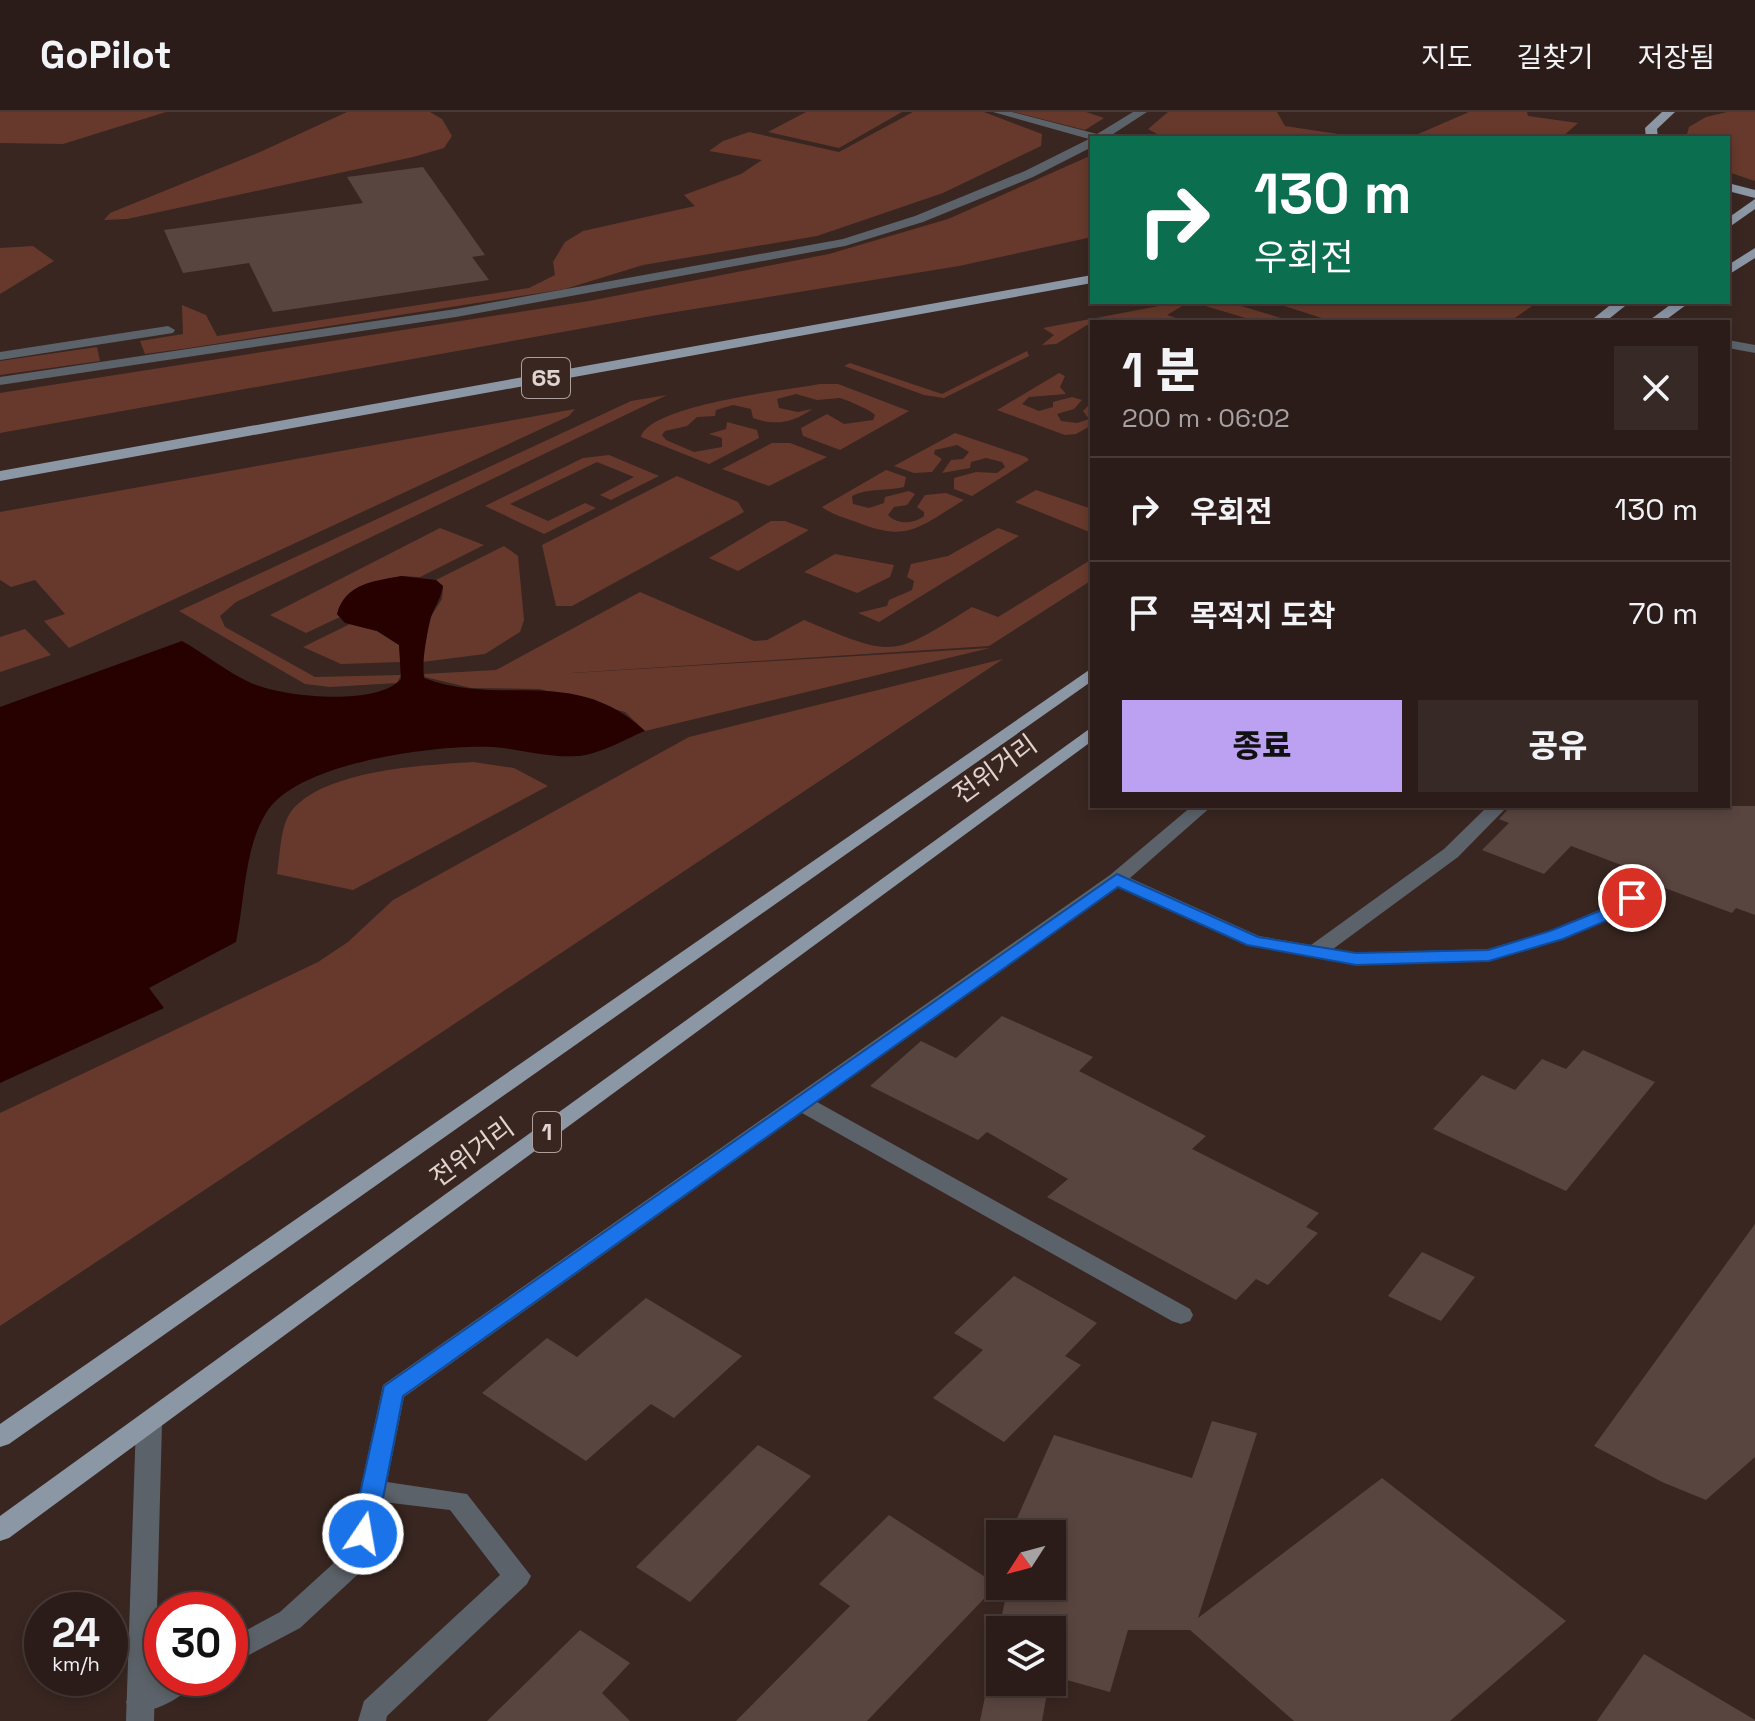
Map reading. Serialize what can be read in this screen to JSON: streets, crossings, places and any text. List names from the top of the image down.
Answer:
{
  "streets": {
    "main road": ["65", "전위거리", "1"]
  },
  "north": "bottom left",
  "page": {
    "header": "GoPilot",
    "nav": ["지도", "길찾기", "저장됨"],
    "turn": ["130 m", "우회전"],
    "heading": ["1 분", "200 m · 06:02"],
    "list": [
      {
        "name": "우회전",
        "value": "130 m"
      },
      {
        "name": "목적지 도착",
        "value": "70 m"
      }
    ],
    "buttons": ["종료", "공유"],
    "speed": "24 km/h",
    "limit": "30"
  }
}
